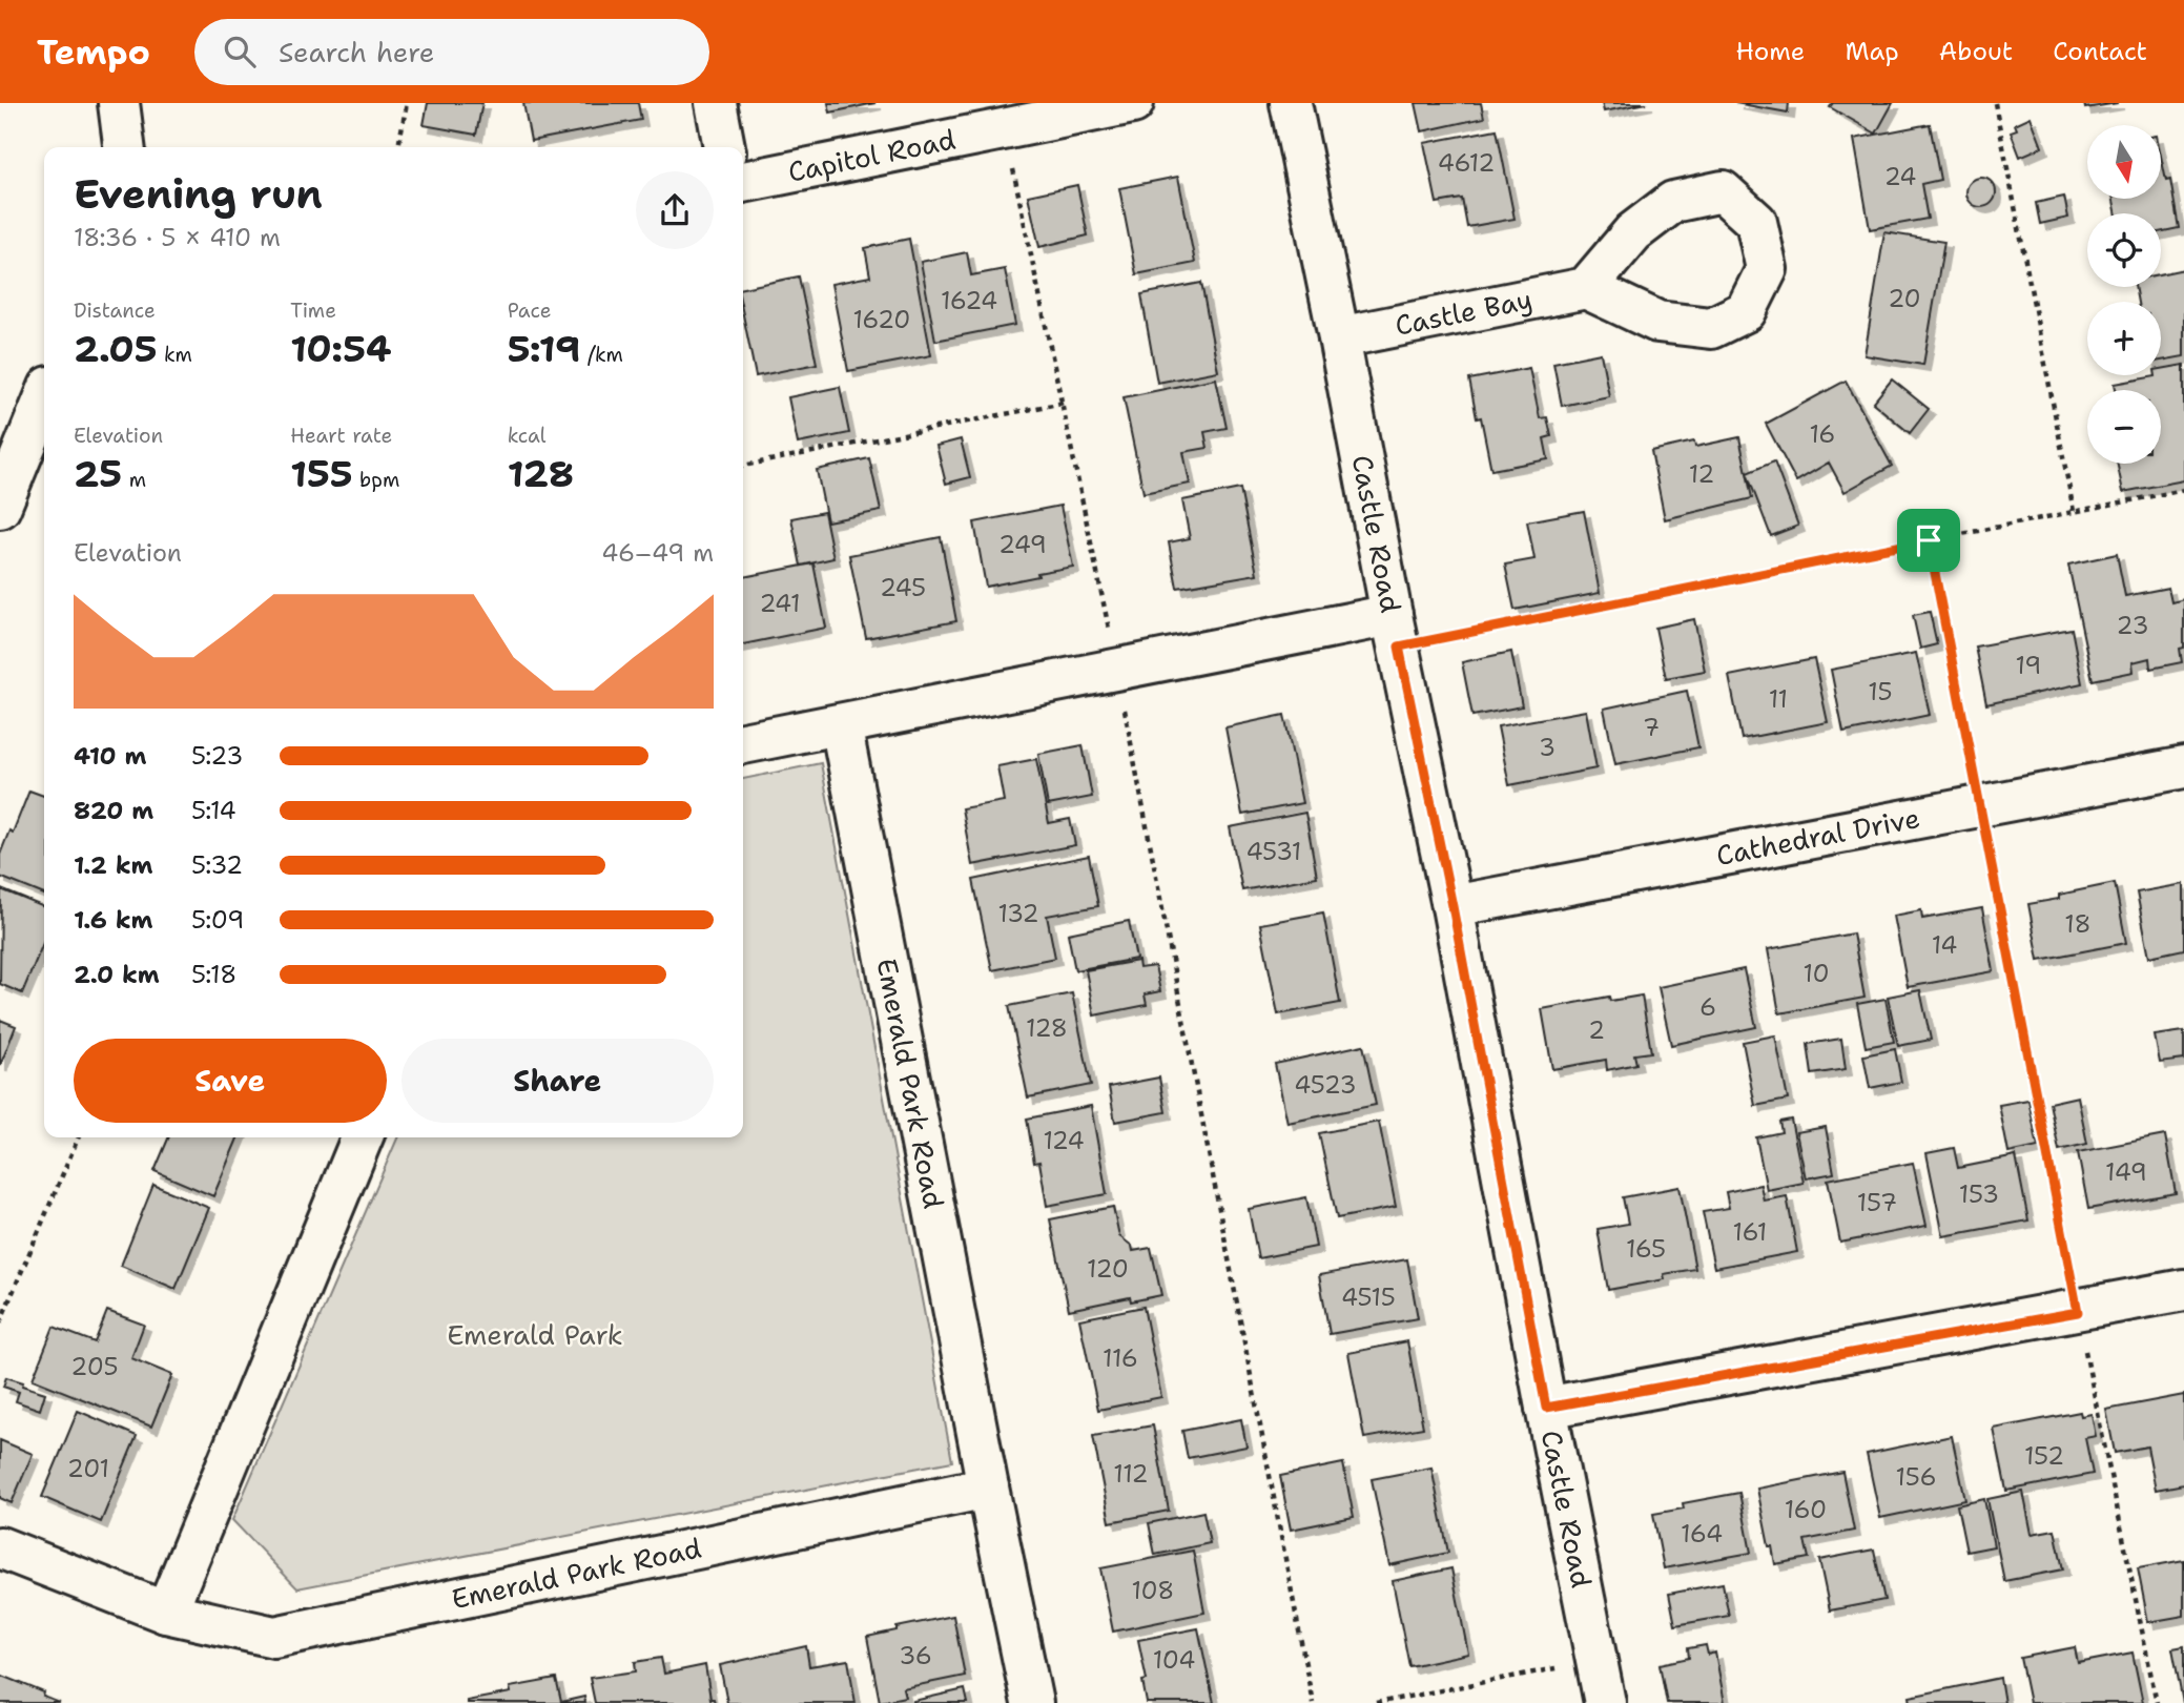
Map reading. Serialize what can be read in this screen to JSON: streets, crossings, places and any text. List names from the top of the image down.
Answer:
{
  "streets": {
    "street": [
      "Capitol Road",
      "Castle Bay",
      "Castle Road",
      "Cathedral Drive",
      "Emerald Park Road"
    ]
  },
  "crossings": [
    ["Castle Bay", "Castle Road"],
    ["Castle Road", "Cathedral Drive"]
  ],
  "parks": ["Emerald Park"],
  "house_numbers": [
    "4612",
    "24",
    "20",
    "1624",
    "1620",
    "16",
    "12",
    "249",
    "245",
    "241",
    "23",
    "19",
    "15",
    "11",
    "7",
    "3",
    "4531",
    "132",
    "18",
    "14",
    "10",
    "6",
    "128",
    "2",
    "4523",
    "124",
    "149",
    "153",
    "157",
    "161",
    "165",
    "120",
    "4515",
    "116",
    "205",
    "152",
    "201",
    "112",
    "156",
    "160",
    "164",
    "108",
    "36",
    "104"
  ],
  "north": "bottom",
  "page": {
    "header": "Tempo",
    "search": "Search here",
    "nav": [
      "Home",
      "Map",
      "About",
      "Contact"
    ],
    "map_buttons": ["+", "−"],
    "heading": ["Evening run", "18:36 · 5 × 410 m"],
    "stats": [
      ["Distance", "2.05 km"],
      ["Time", "10:54"],
      ["Pace", "5:19 /km"],
      ["Elevation", "25 m"],
      ["Heart rate", "155 bpm"],
      ["kcal", "128"]
    ],
    "chart": ["Elevation", "46–49 m"],
    "list": [
      {
        "name": "410 m",
        "note": "5:23"
      },
      {
        "name": "820 m",
        "note": "5:14"
      },
      {
        "name": "1.2 km",
        "note": "5:32"
      },
      {
        "name": "1.6 km",
        "note": "5:09"
      },
      {
        "name": "2.0 km",
        "note": "5:18"
      }
    ],
    "buttons": ["Save", "Share"]
  }
}
